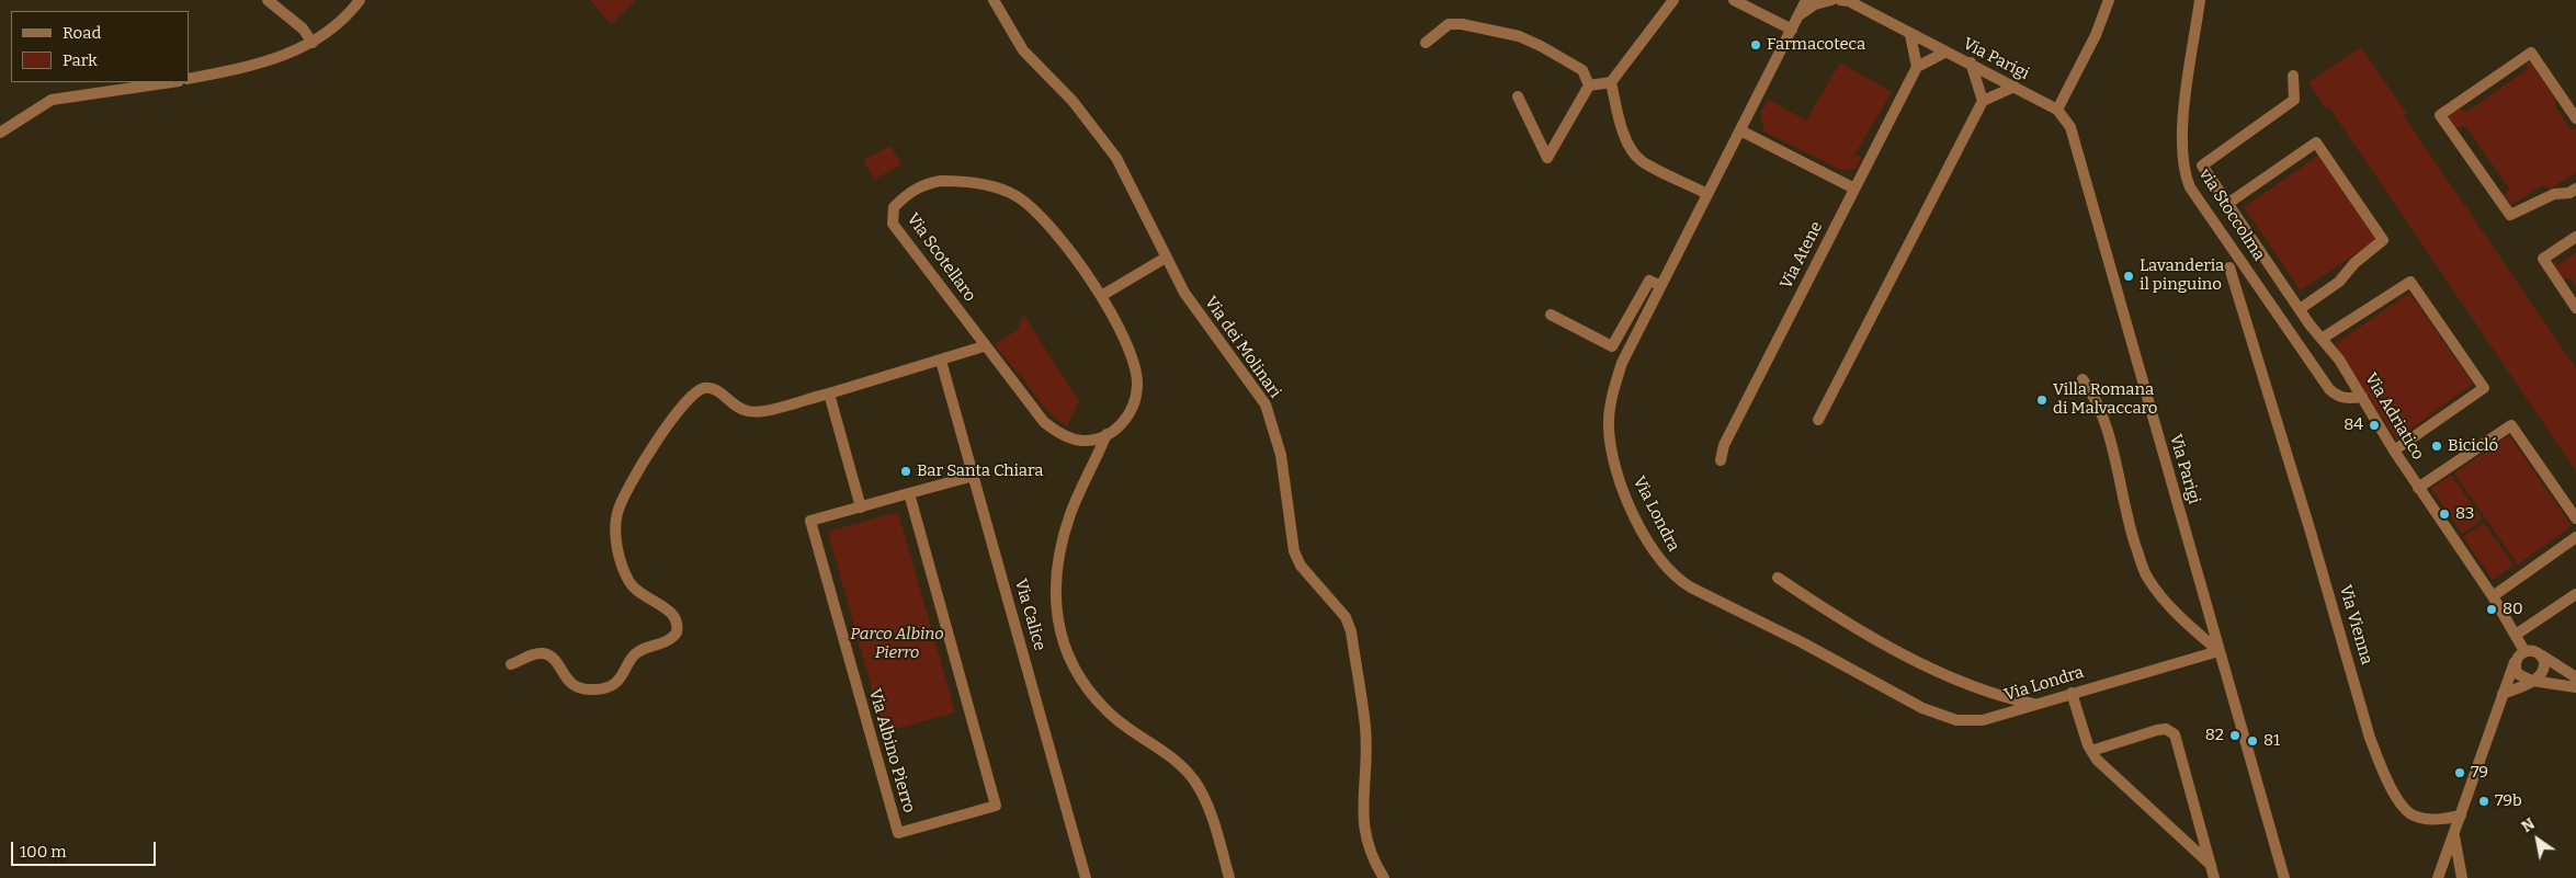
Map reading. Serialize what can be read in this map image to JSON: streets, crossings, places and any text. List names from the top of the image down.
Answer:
{
  "streets": {
    "street": [
      "Via Parigi",
      "via Stoccolma",
      "Via Atene",
      "Via Scotellaro",
      "Via dei Molinari",
      "Via Adriatico",
      "Via Londra",
      "Via Calice",
      "Via Vienna",
      "Via Albino Pierro"
    ]
  },
  "crossings": [
    ["Via Parigi", "Via Londra"],
    ["via Stoccolma", "Via Adriatico"]
  ],
  "parks": ["Parco Albino Pierro"],
  "places": [
    "Farmacoteca",
    "Lavanderia il pinguino",
    "Villa Romana di Malvaccaro",
    "84",
    "Bicicló",
    "Bar Santa Chiara",
    "83",
    "80",
    "82",
    "81",
    "79",
    "79b"
  ],
  "legend": ["Road", "Park"],
  "scale_bar": "100 m",
  "north": "top left"
}
